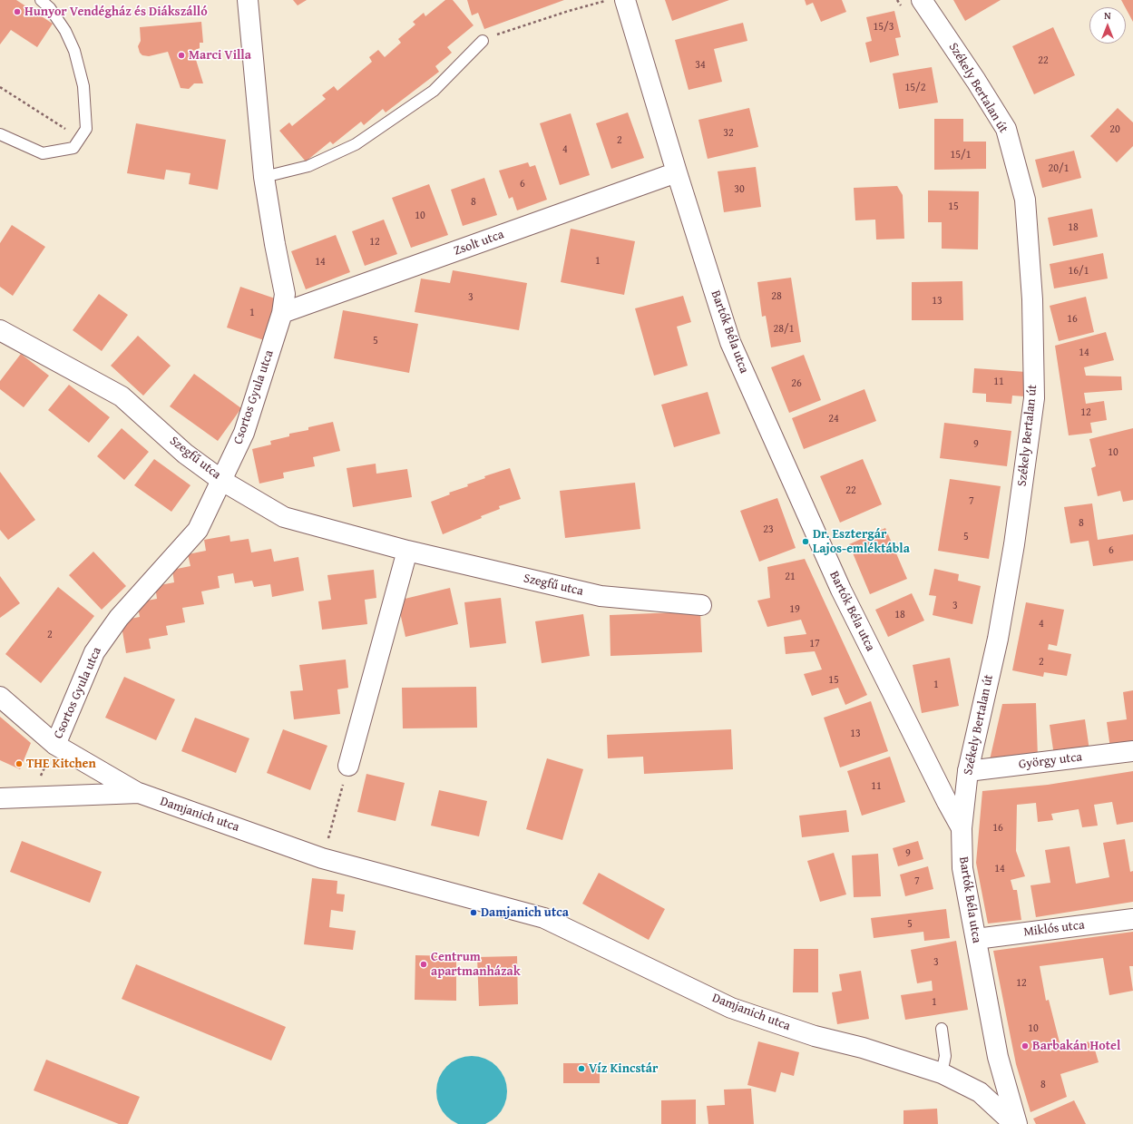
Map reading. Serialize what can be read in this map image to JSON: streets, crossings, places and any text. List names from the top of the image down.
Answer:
{
  "streets": {
    "street": [
      "Székely Bertalan út",
      "Zsolt utca",
      "Bartók Béla utca",
      "Csortos Gyula utca",
      "Szegfű utca",
      "György utca",
      "Damjanich utca",
      "Miklós utca"
    ]
  },
  "crossings": [
    ["Székely Bertalan út", "Bartók Béla utca"],
    ["Székely Bertalan út", "György utca"],
    ["Zsolt utca", "Bartók Béla utca"],
    ["Zsolt utca", "Csortos Gyula utca"],
    ["Bartók Béla utca", "Miklós utca"],
    ["Csortos Gyula utca", "Szegfű utca"]
  ],
  "places": [
    "Hunyor Vendégház és Diákszálló",
    "Marci Villa",
    "Dr. Esztergár Lajos-emléktábla",
    "THE Kitchen",
    "Damjanich utca",
    "Centrum apartmanházak",
    "Barbakán Hotel",
    "Víz Kincstár"
  ],
  "house_numbers": [
    "15/3",
    "22",
    "34",
    "15/2",
    "20",
    "32",
    "2",
    "4",
    "15/1",
    "20/1",
    "6",
    "30",
    "8",
    "15",
    "10",
    "18",
    "12",
    "1",
    "14",
    "16/1",
    "28",
    "3",
    "13",
    "1",
    "16",
    "28/1",
    "5",
    "14",
    "11",
    "26",
    "12",
    "24",
    "9",
    "10",
    "22",
    "7",
    "8",
    "23",
    "5",
    "6",
    "21",
    "3",
    "19",
    "18",
    "4",
    "2",
    "17",
    "2",
    "15",
    "1",
    "13",
    "11",
    "16",
    "9",
    "14",
    "7",
    "5",
    "3",
    "12",
    "1",
    "10",
    "8"
  ],
  "north": "top"
}
